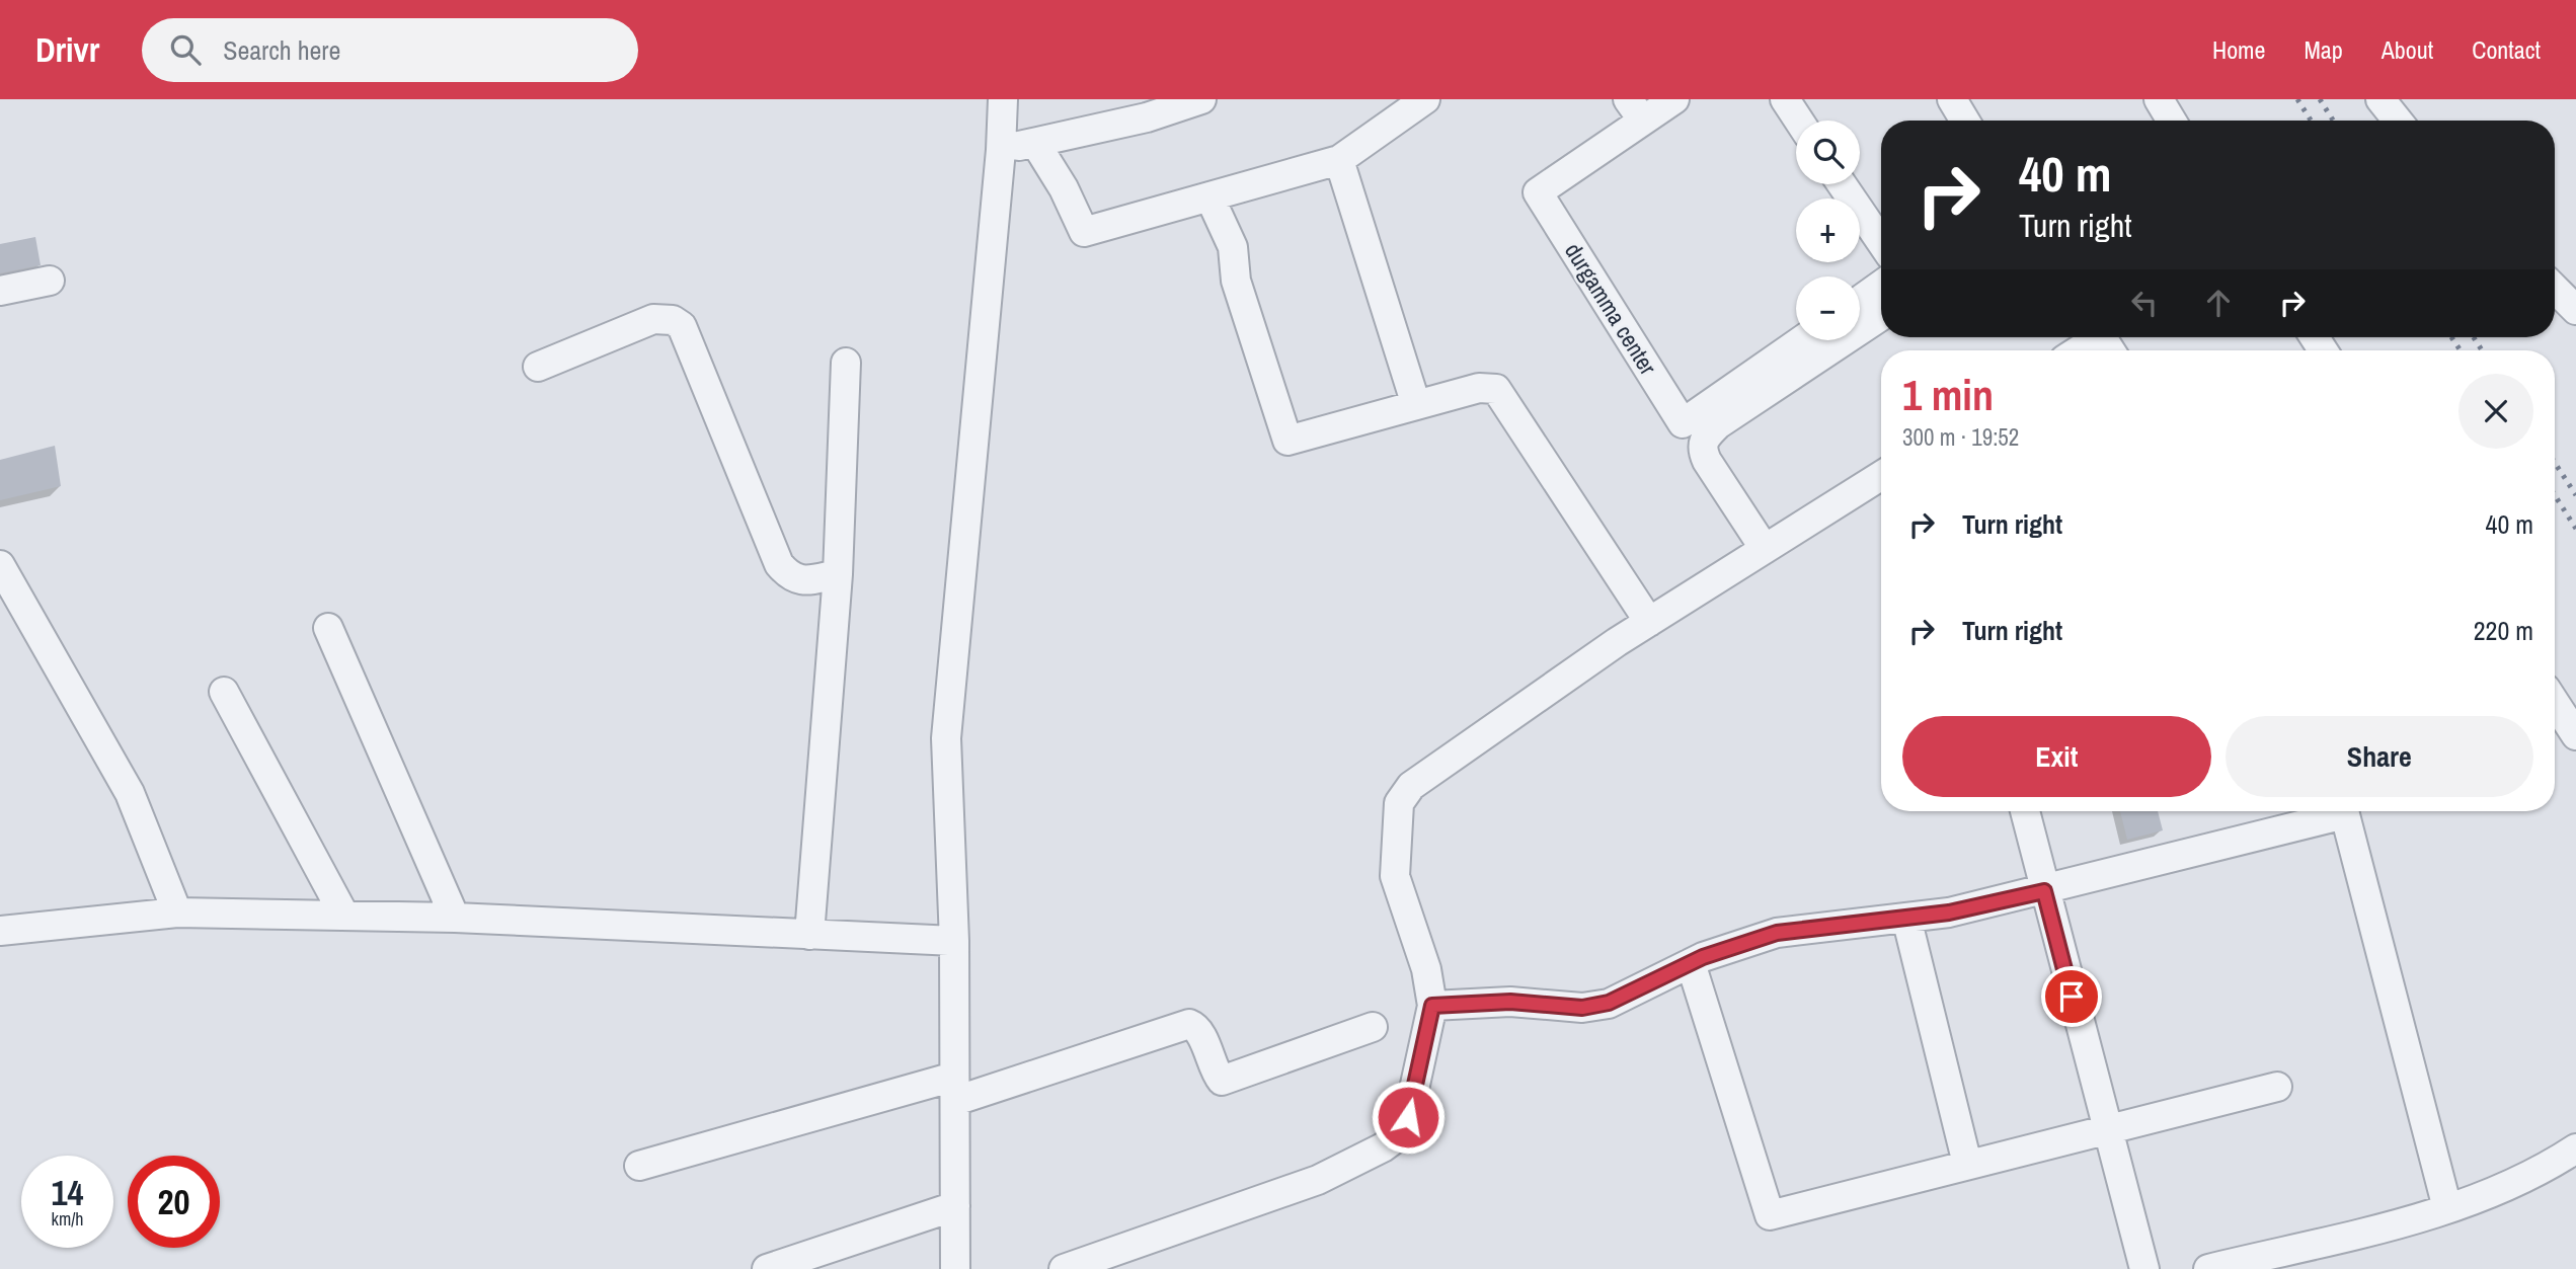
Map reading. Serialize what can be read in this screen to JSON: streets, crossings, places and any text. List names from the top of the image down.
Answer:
{
  "streets": {
    "street": ["durgamma center"]
  },
  "page": {
    "header": "Drivr",
    "search": "Search here",
    "nav": [
      "Home",
      "Map",
      "About",
      "Contact"
    ],
    "map_buttons": ["+", "−"],
    "turn": ["40 m", "Turn right"],
    "heading": ["1 min", "300 m · 19:52"],
    "list": [
      {
        "name": "Turn right",
        "value": "40 m"
      },
      {
        "name": "Turn right",
        "value": "220 m"
      }
    ],
    "buttons": ["Exit", "Share"],
    "speed": "14 km/h",
    "limit": "20"
  }
}
